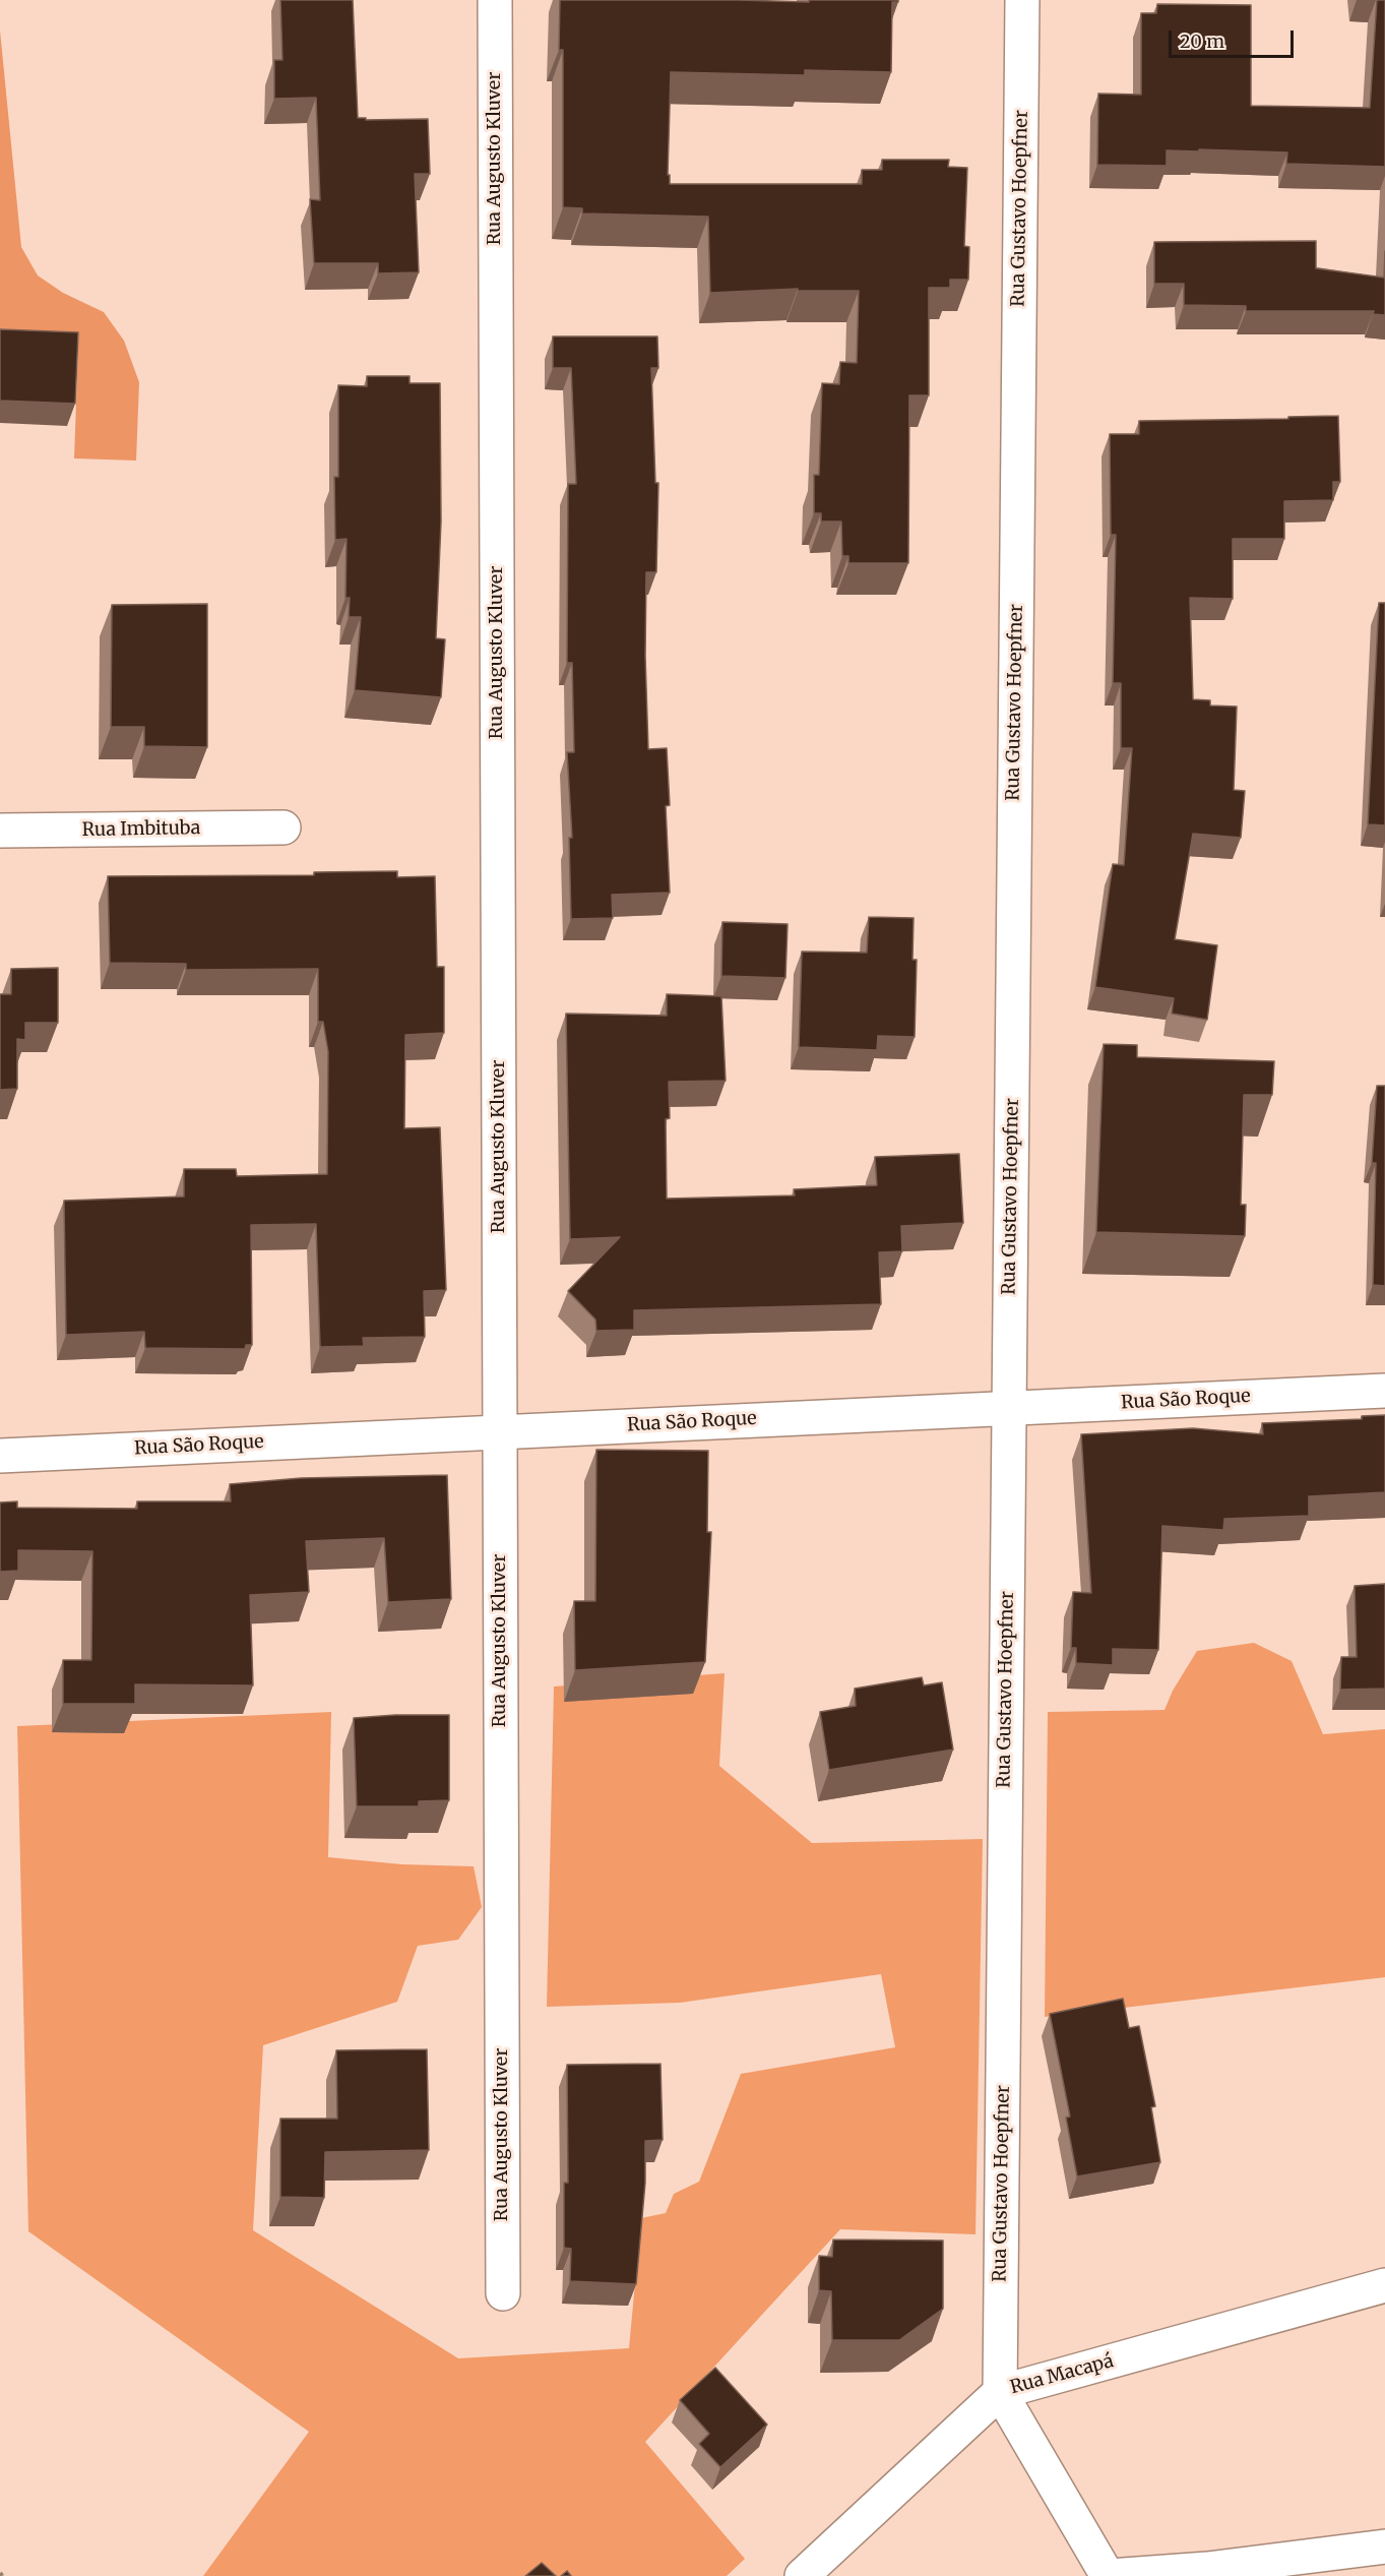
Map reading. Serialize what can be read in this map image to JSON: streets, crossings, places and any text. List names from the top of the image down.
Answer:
{
  "streets": {
    "street": [
      "Rua Augusto Kluver",
      "Rua Gustavo Hoepfner",
      "Rua Imbituba",
      "Rua São Roque",
      "Rua Macapá"
    ]
  },
  "crossings": [
    ["Rua Augusto Kluver", "Rua São Roque"],
    ["Rua Gustavo Hoepfner", "Rua São Roque"],
    ["Rua Gustavo Hoepfner", "Rua Macapá"]
  ],
  "scale_bar": "20 m"
}
